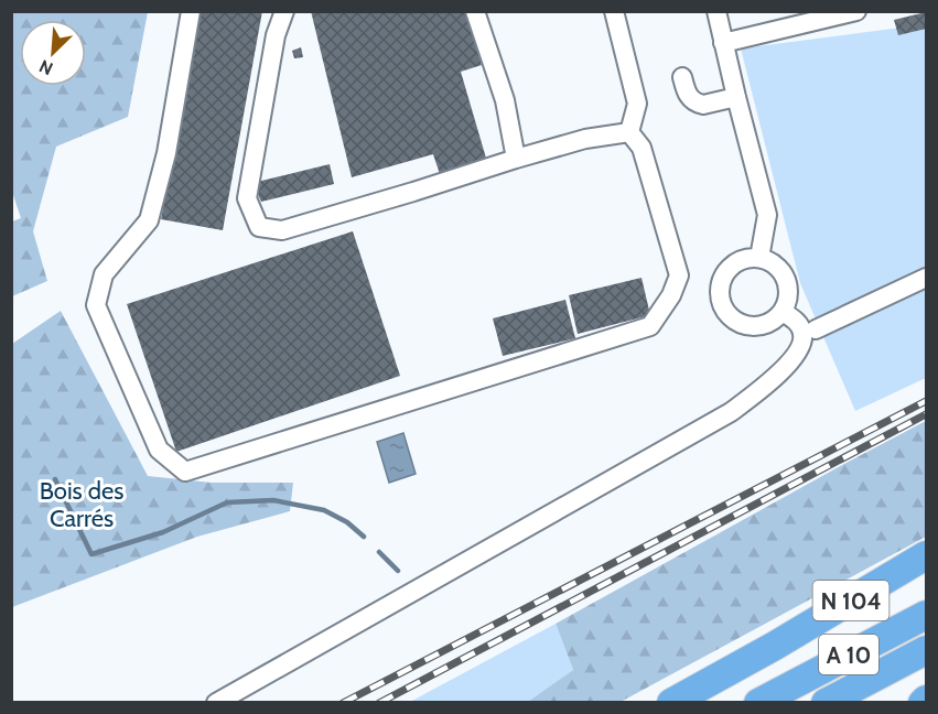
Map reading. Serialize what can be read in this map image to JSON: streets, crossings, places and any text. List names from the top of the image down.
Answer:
{
  "streets": {
    "highway": ["N 104", "A 10"]
  },
  "parks": ["Bois des Carrés"],
  "north": "bottom left"
}
